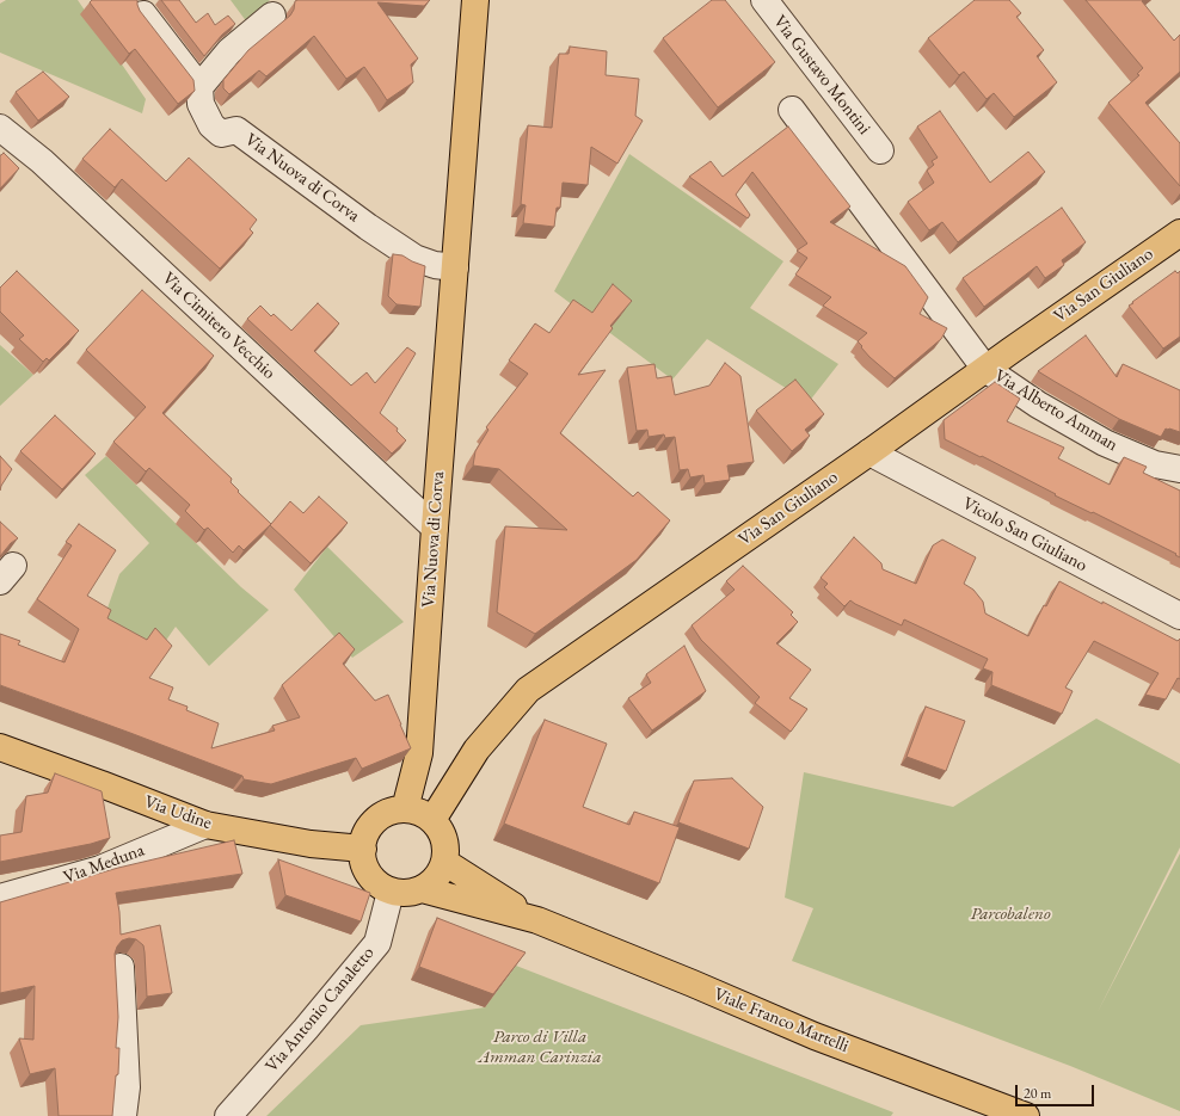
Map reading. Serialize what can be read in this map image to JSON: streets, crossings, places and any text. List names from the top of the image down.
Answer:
{
  "streets": {
    "main road": [
      "Via Nuova di Corva",
      "Via San Giuliano",
      "Via Udine",
      "Viale Franco Martelli"
    ],
    "street": [
      "Via Gustavo Montini",
      "Via Cimitero Vecchio",
      "Via Alberto Amman",
      "Vicolo San Giuliano",
      "Via Meduna",
      "Via Antonio Canaletto"
    ]
  },
  "crossings": [
    ["Via Nuova di Corva", "Via San Giuliano"],
    ["Via Nuova di Corva", "Via Cimitero Vecchio"],
    ["Via Nuova di Corva", "Via Udine"],
    ["Via Nuova di Corva", "Via Antonio Canaletto"],
    ["Via Nuova di Corva", "Viale Franco Martelli"],
    ["Via San Giuliano", "Via Alberto Amman"],
    ["Via San Giuliano", "Vicolo San Giuliano"],
    ["Via San Giuliano", "Via Udine"],
    ["Via San Giuliano", "Via Antonio Canaletto"],
    ["Via San Giuliano", "Viale Franco Martelli"],
    ["Via Udine", "Via Meduna"],
    ["Via Udine", "Via Antonio Canaletto"],
    ["Via Udine", "Viale Franco Martelli"],
    ["Via Antonio Canaletto", "Viale Franco Martelli"]
  ],
  "parks": ["Parcobaleno", "Parco di Villa Amman Carinzia"],
  "scale_bar": "20 m"
}
